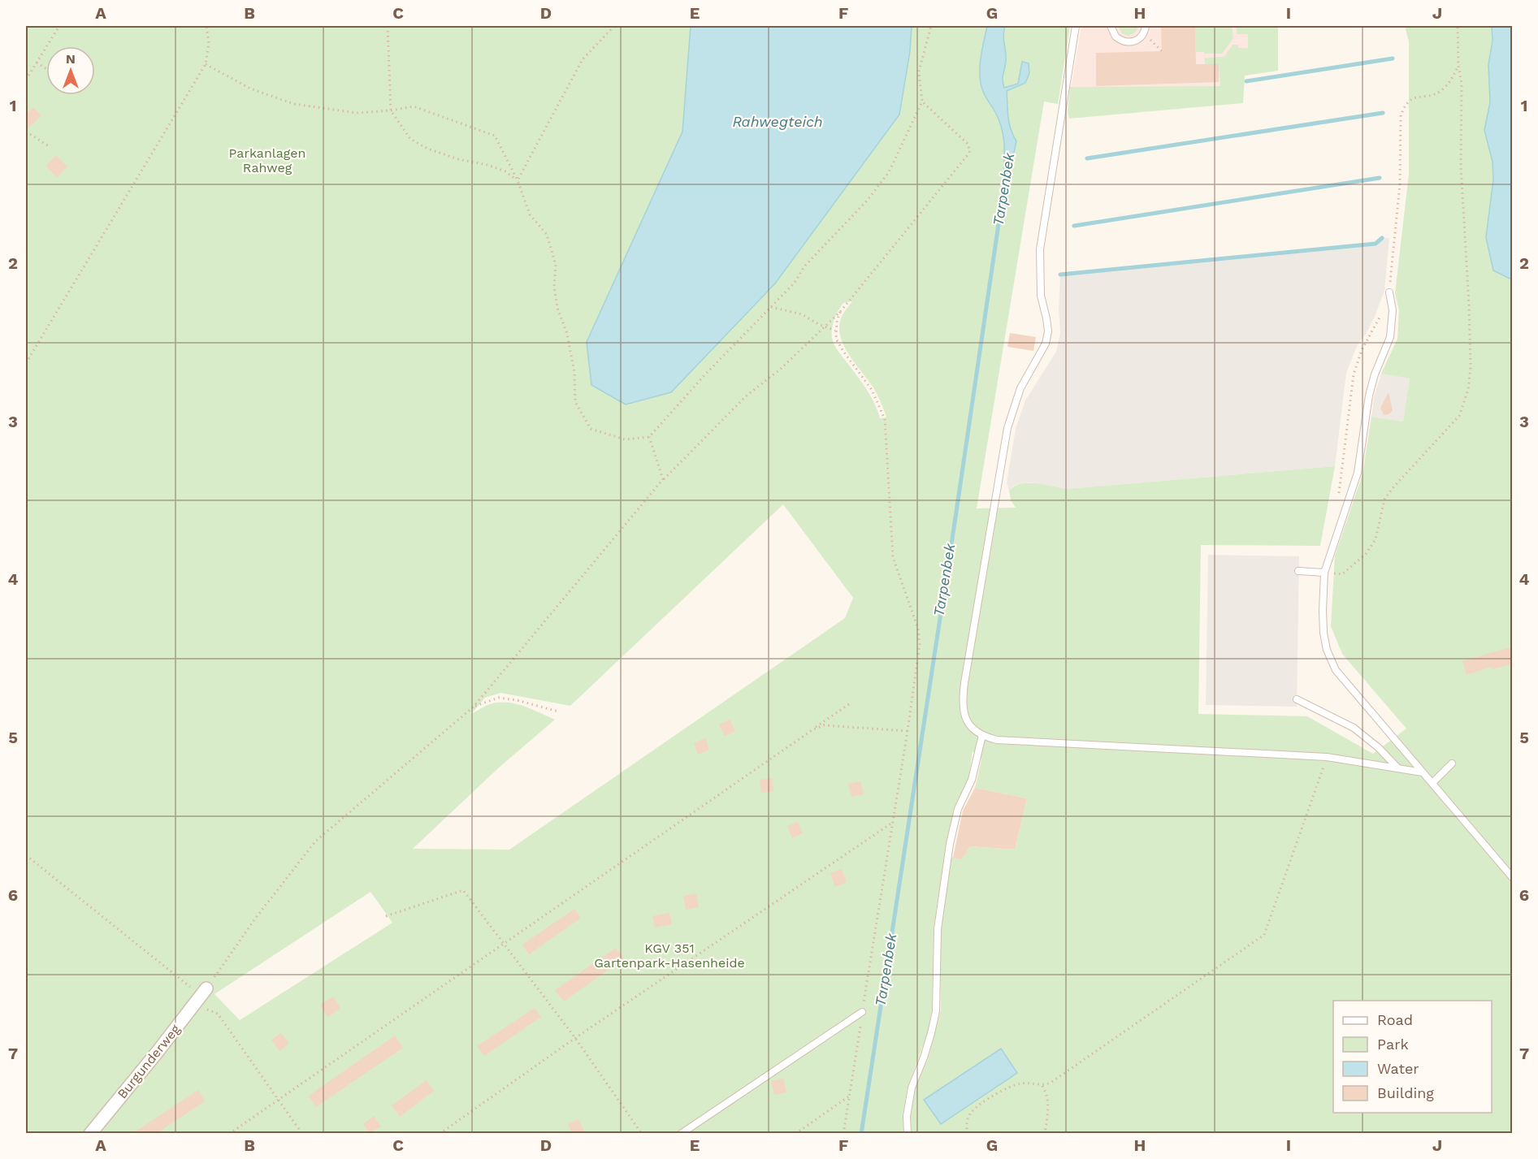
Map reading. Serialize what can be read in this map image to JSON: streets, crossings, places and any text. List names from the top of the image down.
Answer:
{
  "streets": {
    "street": ["Burgunderweg"]
  },
  "water": ["Rahwegteich", "Tarpenbek"],
  "parks": ["Parkanlagen Rahweg", "KGV 351 Gartenpark-Hasenheide"],
  "legend": [
    "Road",
    "Park",
    "Water",
    "Building"
  ],
  "north": "top",
  "grid": {
    "columns": [
      "A",
      "B",
      "C",
      "D",
      "E",
      "F",
      "G",
      "H",
      "I",
      "J"
    ],
    "rows": [
      "1",
      "2",
      "3",
      "4",
      "5",
      "6",
      "7"
    ]
  }
}
